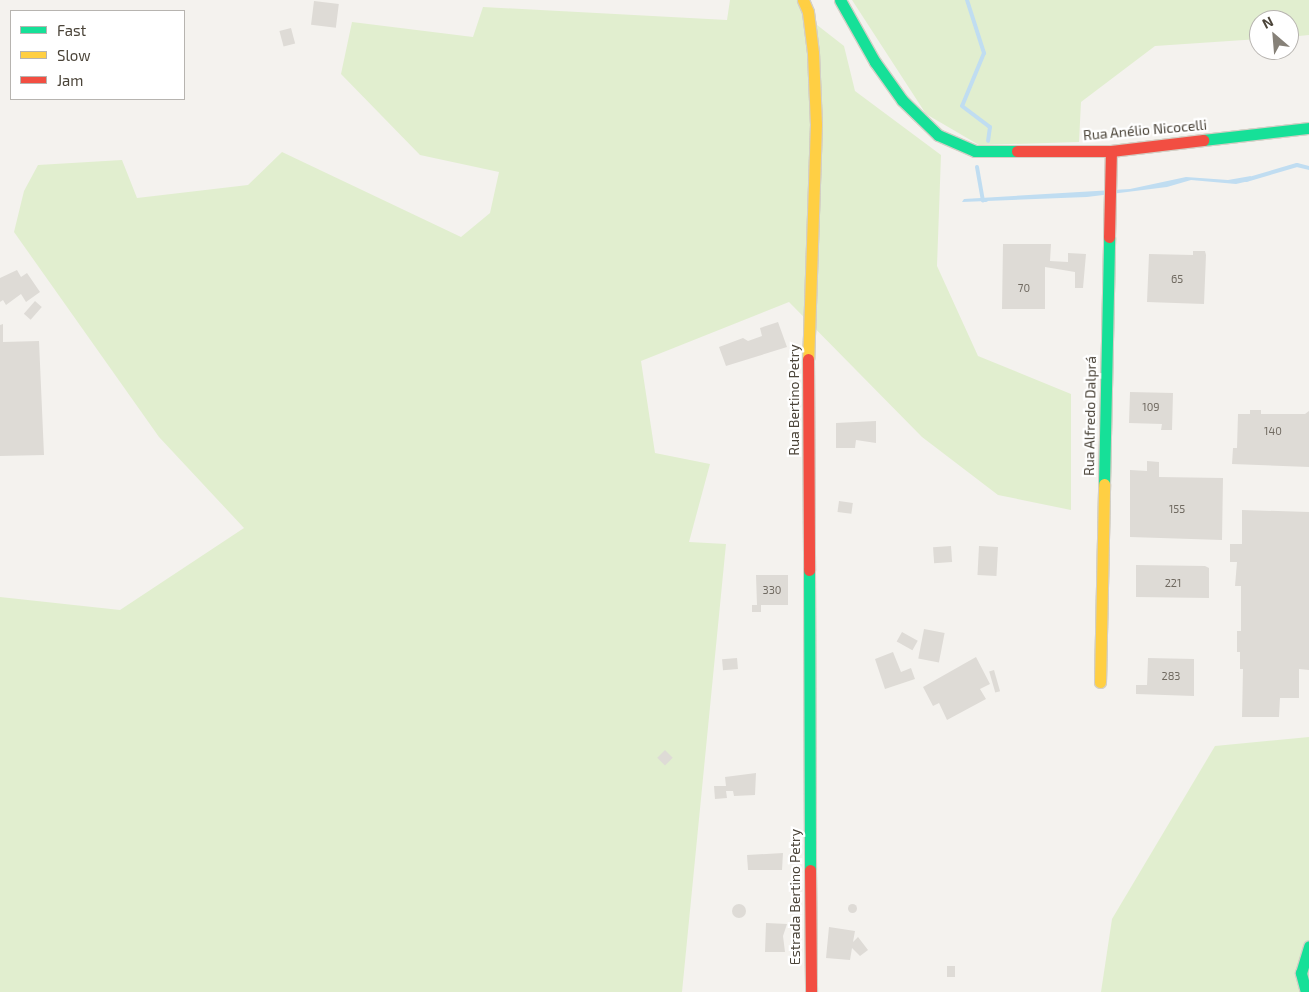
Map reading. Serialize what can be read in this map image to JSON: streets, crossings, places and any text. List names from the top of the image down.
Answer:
{
  "streets": {
    "street": [
      "Rua Anélio Nicocelli",
      "Rua Bertino Petry",
      "Rua Alfredo Dalprá",
      "Estrada Bertino Petry"
    ]
  },
  "crossings": [
    ["Rua Anélio Nicocelli", "Rua Alfredo Dalprá"],
    ["Rua Bertino Petry", "Estrada Bertino Petry"]
  ],
  "house_numbers": [
    "65",
    "70",
    "109",
    "140",
    "155",
    "221",
    "330",
    "283"
  ],
  "legend": ["Fast", "Slow", "Jam"],
  "north": "top left"
}
